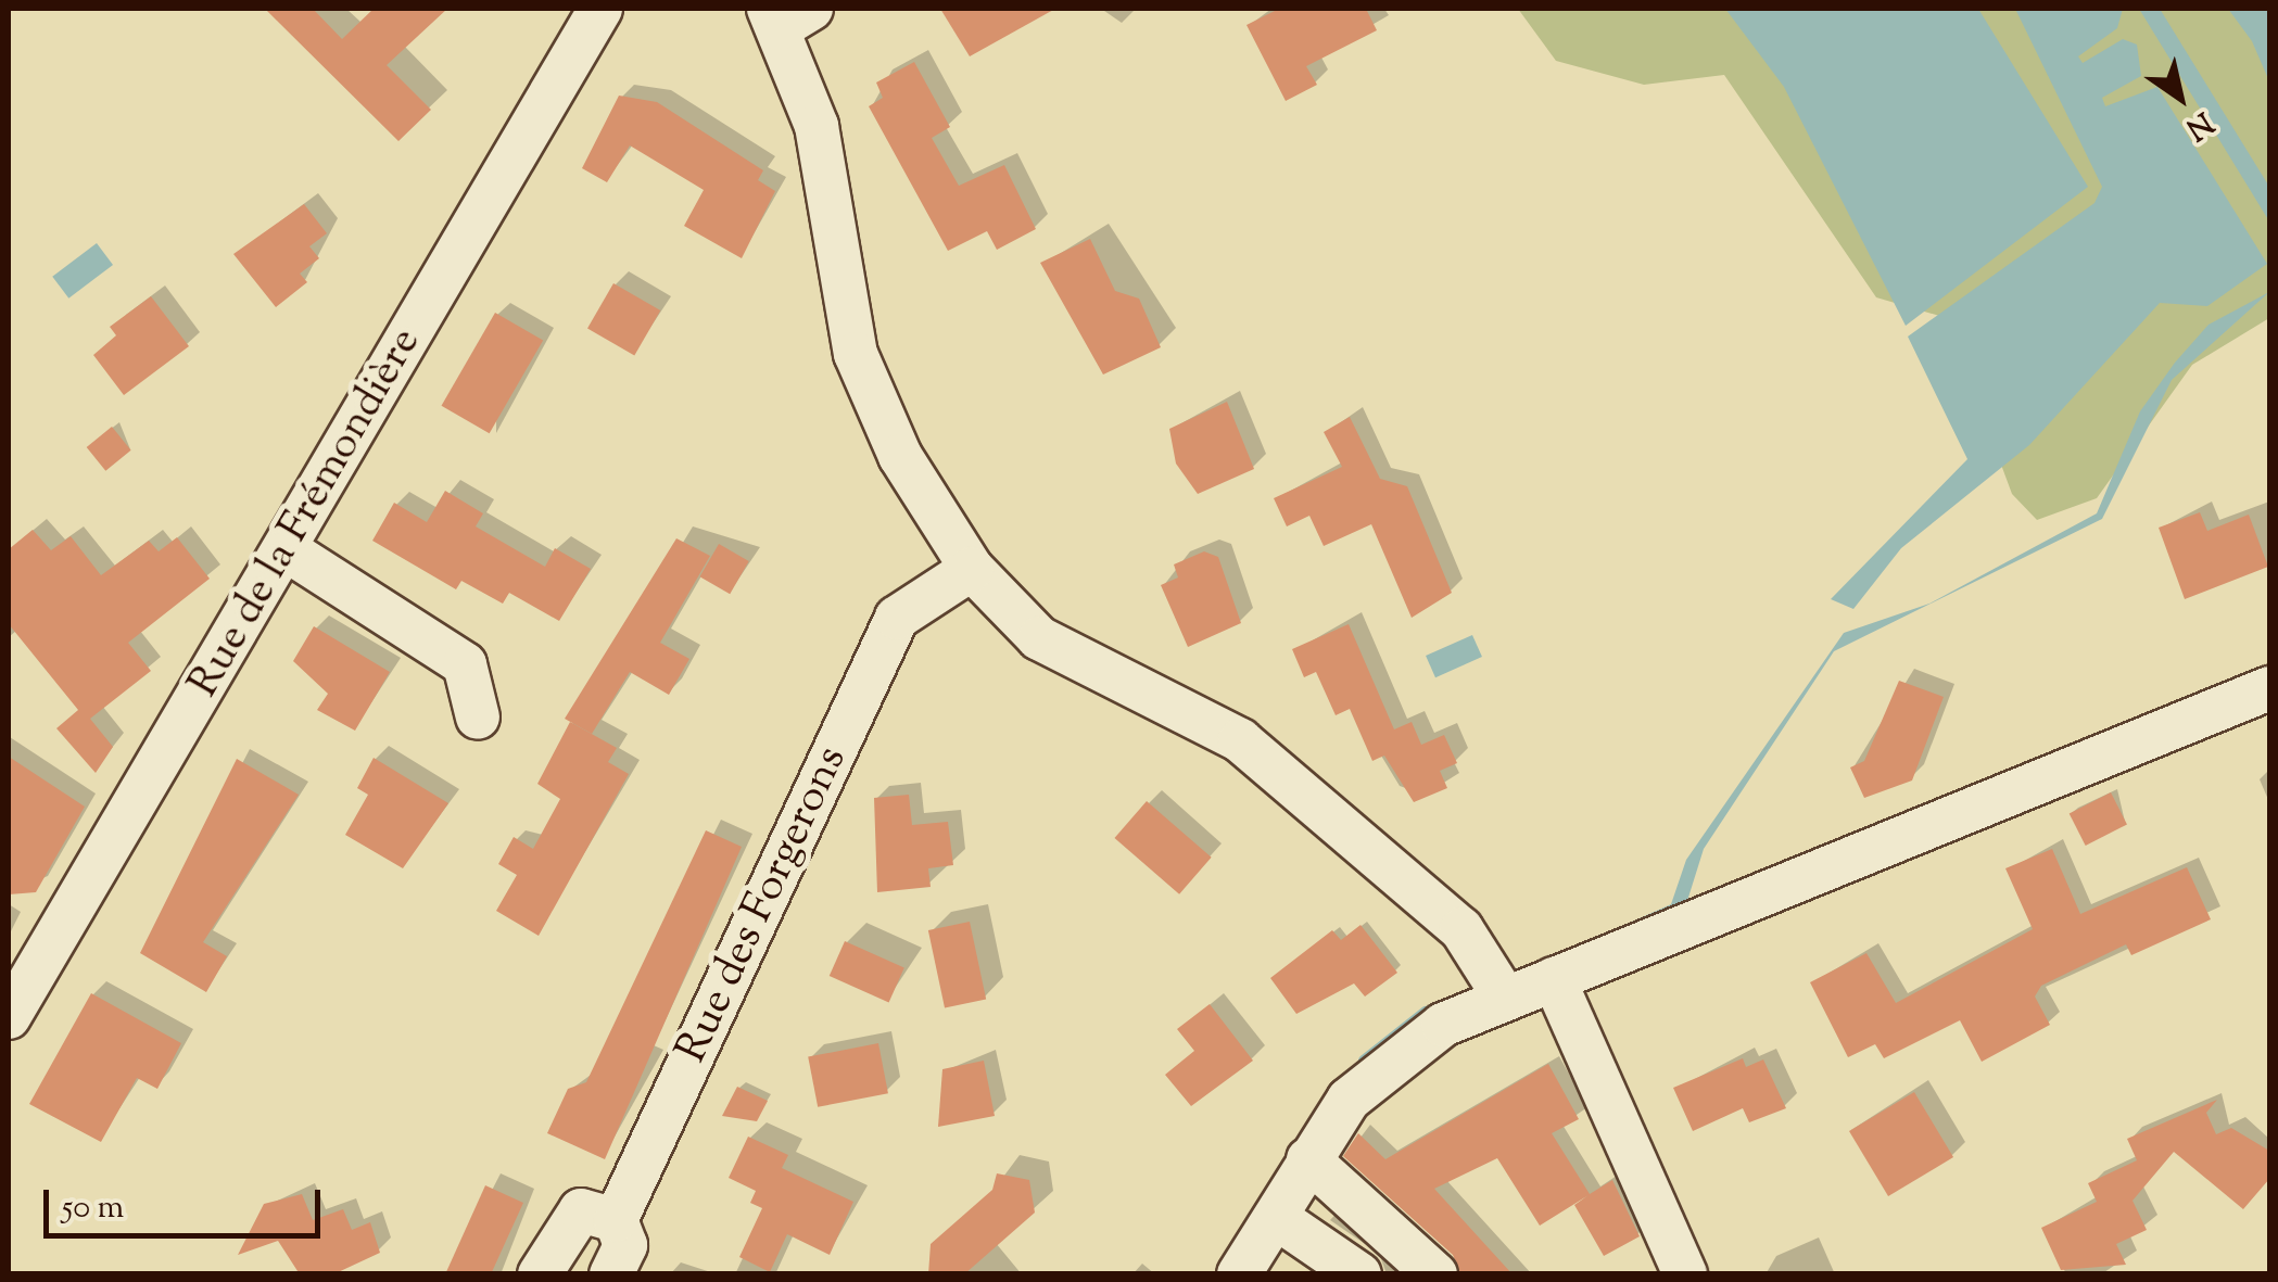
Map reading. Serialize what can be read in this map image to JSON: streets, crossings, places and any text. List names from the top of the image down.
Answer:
{
  "streets": {
    "street": ["Rue de la Frémondière", "Rue des Forgerons"]
  },
  "scale_bar": "50 m",
  "north": "bottom right"
}
